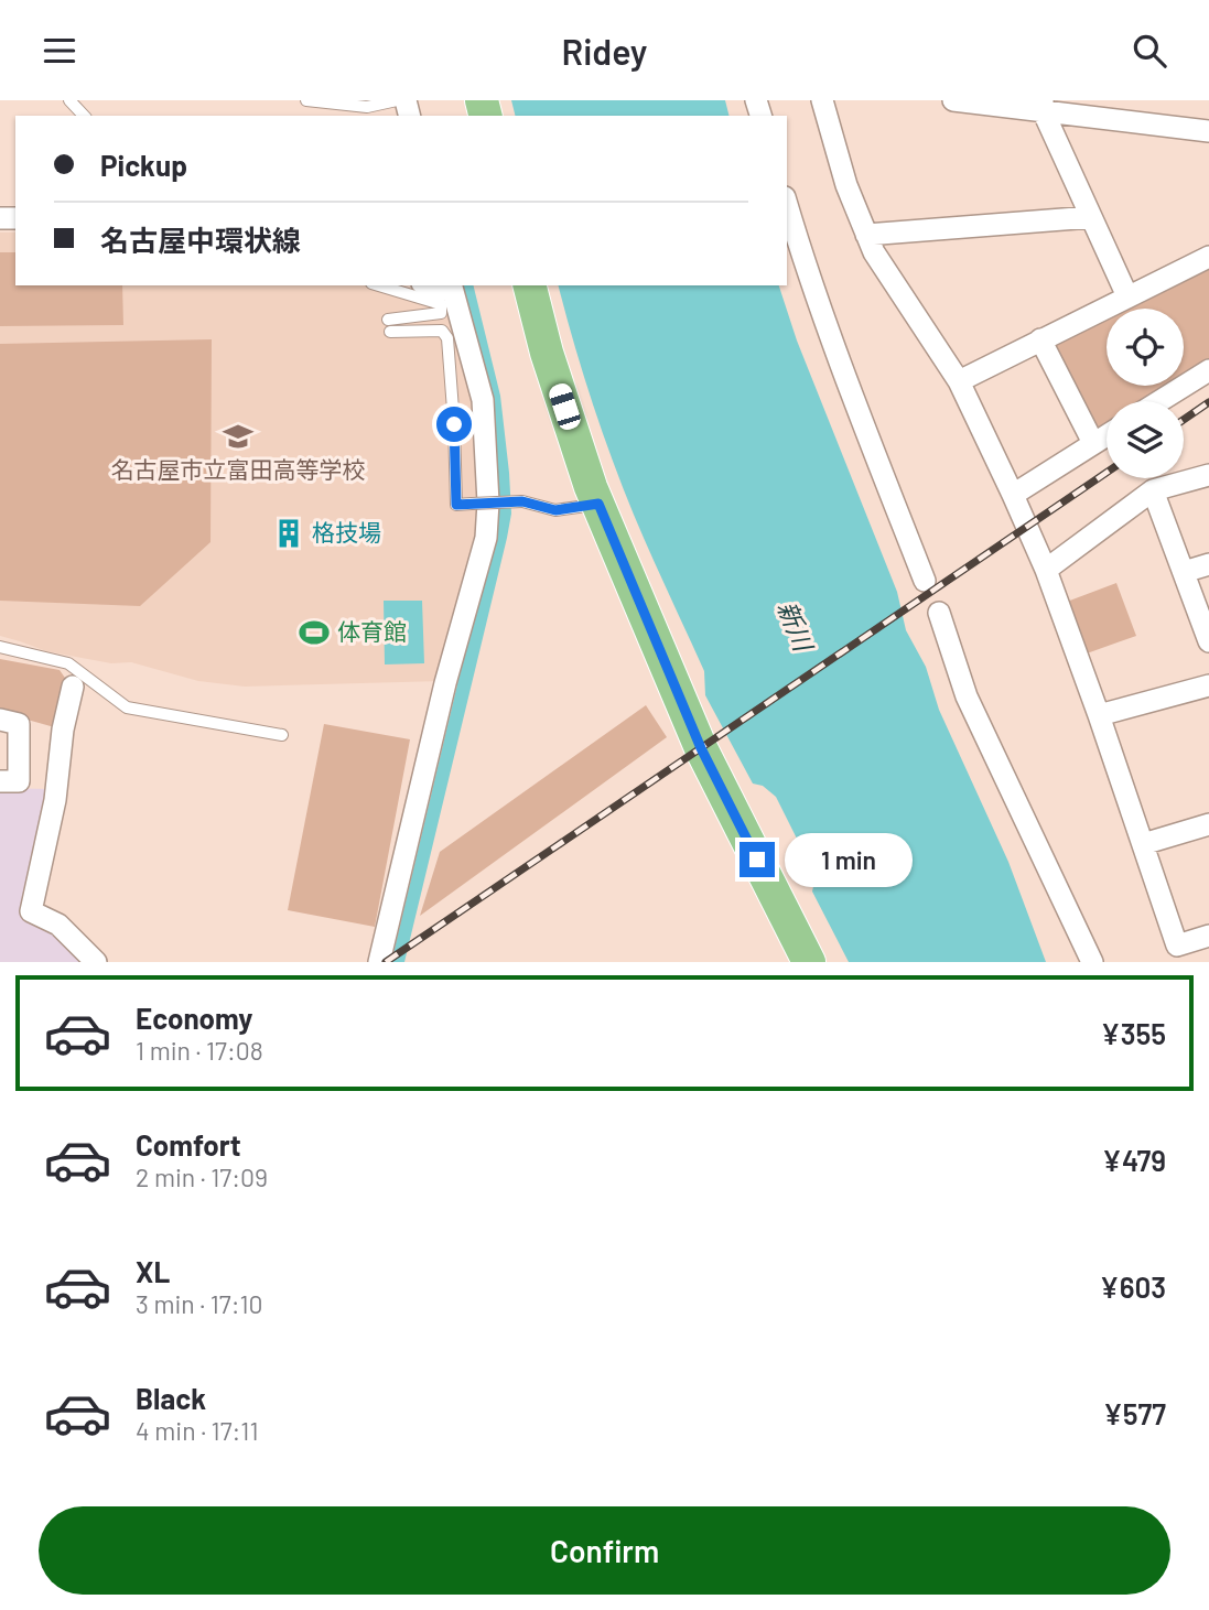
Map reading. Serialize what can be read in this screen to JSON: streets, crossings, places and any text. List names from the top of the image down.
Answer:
{
  "water": ["新川"],
  "places": {
    "school or university": ["名古屋市立富田高等学校"],
    "building": ["格技場"],
    "sports": ["体育館"]
  },
  "page": {
    "header": "Ridey",
    "banner": ["Pickup", "名古屋中環状線"],
    "bubble": "1 min",
    "list": [
      {
        "name": "Economy",
        "note": "1 min · 17:08",
        "value": "¥355"
      },
      {
        "name": "Comfort",
        "note": "2 min · 17:09",
        "value": "¥479"
      },
      {
        "name": "XL",
        "note": "3 min · 17:10",
        "value": "¥603"
      },
      {
        "name": "Black",
        "note": "4 min · 17:11",
        "value": "¥577"
      }
    ],
    "buttons": "Confirm"
  }
}
